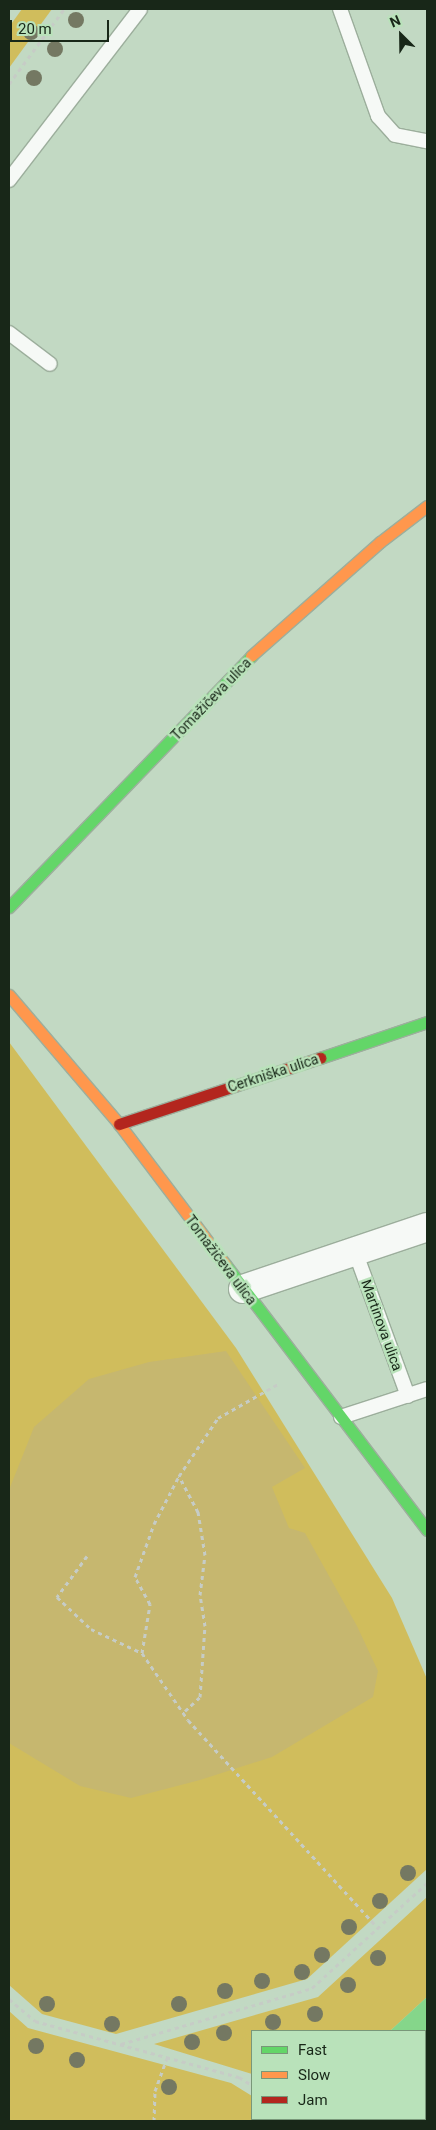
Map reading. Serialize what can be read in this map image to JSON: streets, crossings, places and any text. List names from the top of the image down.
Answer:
{
  "streets": {
    "street": ["Tomažičeva ulica", "Cerkniška ulica"],
    "lane": ["Martinova ulica"]
  },
  "crossings": [
    ["Tomažičeva ulica", "Cerkniška ulica"]
  ],
  "legend": ["Fast", "Slow", "Jam"],
  "scale_bar": "20 m",
  "north": "top left"
}
